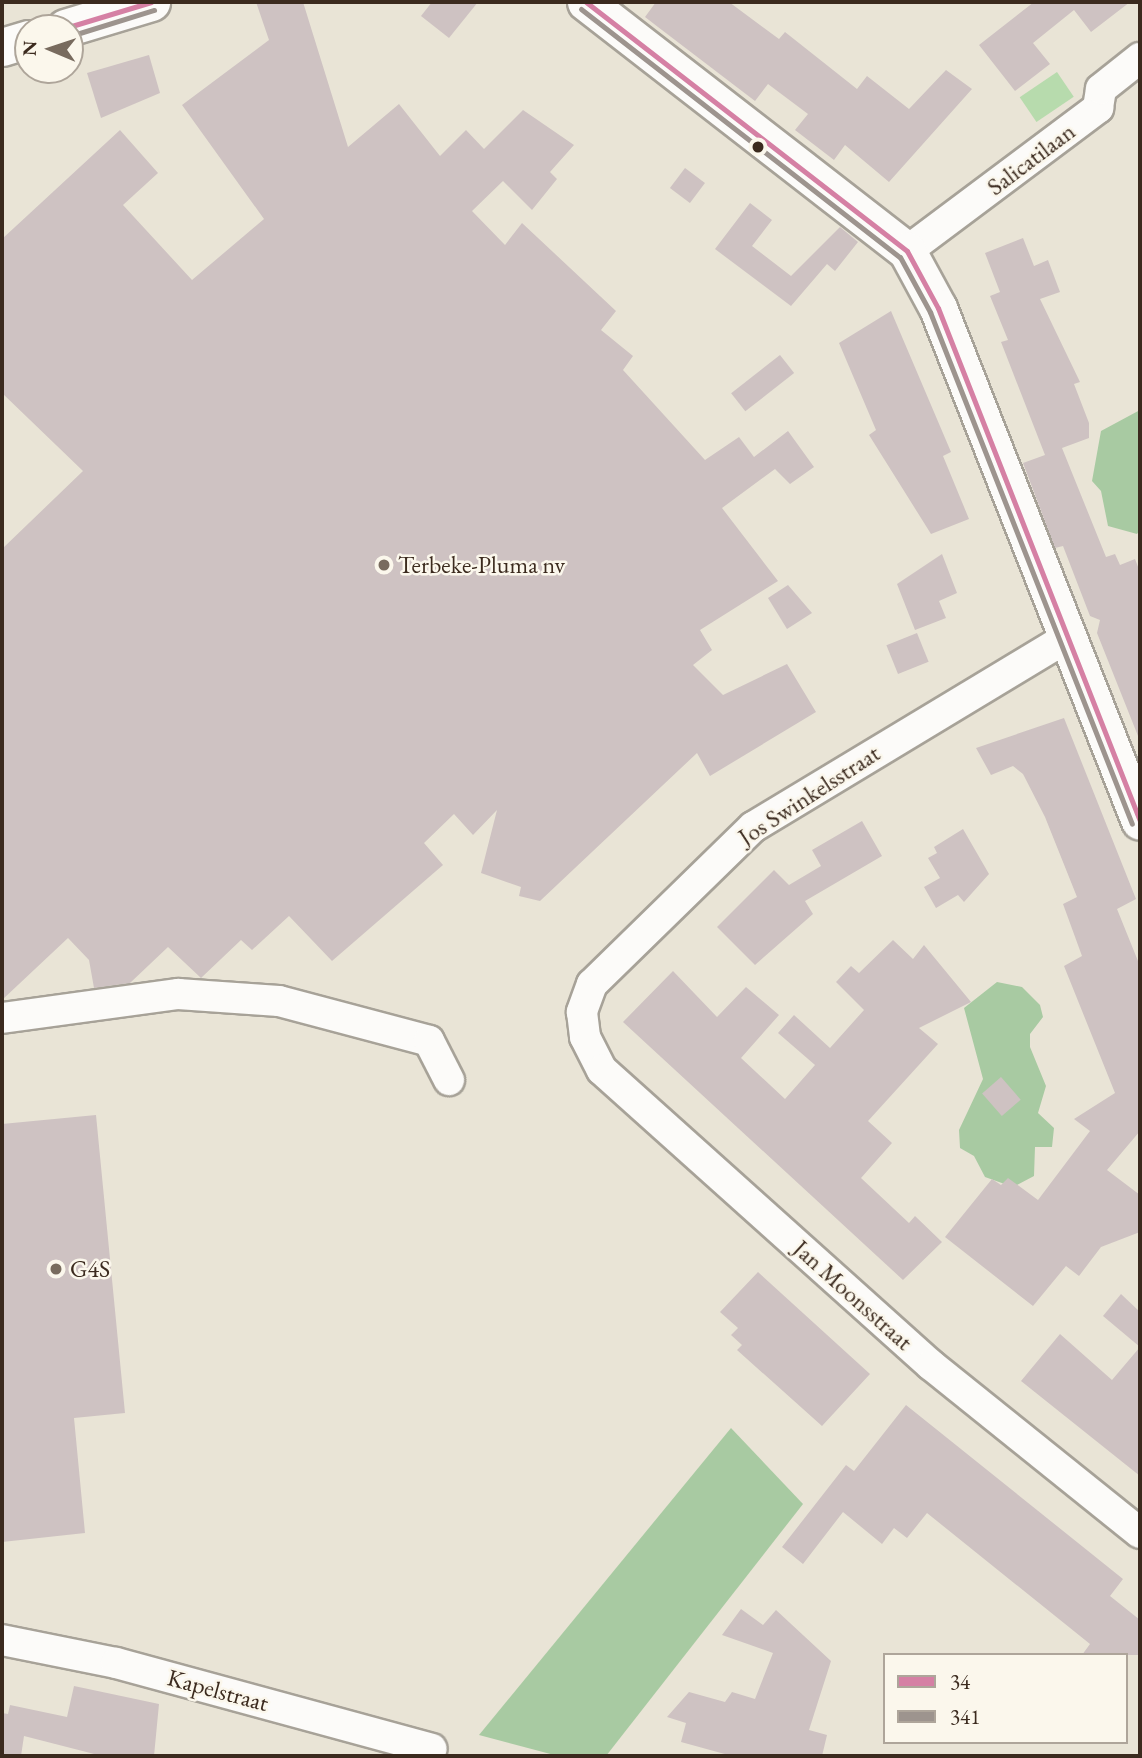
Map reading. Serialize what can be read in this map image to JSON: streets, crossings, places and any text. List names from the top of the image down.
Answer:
{
  "streets": {
    "street": [
      "Salicatilaan",
      "Jos Swinkelsstraat",
      "Jan Moonsstraat",
      "Kapelstraat"
    ]
  },
  "crossings": [
    ["Jos Swinkelsstraat", "Jan Moonsstraat"]
  ],
  "places": ["Terbeke-Pluma nv", "G4S"],
  "lines": ["transit line 34", "transit line 341"],
  "legend": ["34", "341"],
  "north": "left"
}
